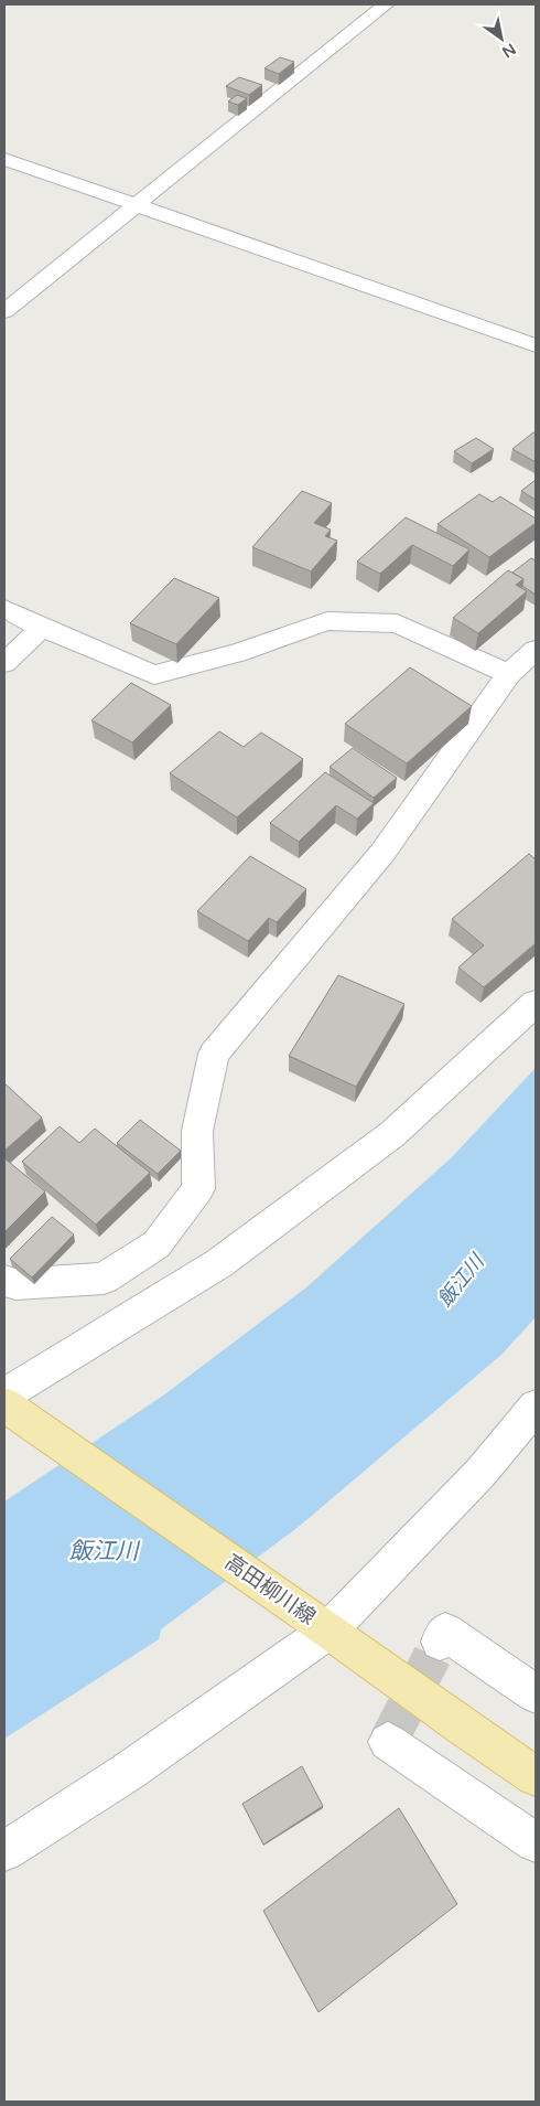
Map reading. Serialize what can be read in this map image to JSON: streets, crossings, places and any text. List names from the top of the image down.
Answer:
{
  "streets": {
    "main road": ["高田柳川線"]
  },
  "water": ["飯江川"],
  "north": "bottom right"
}
